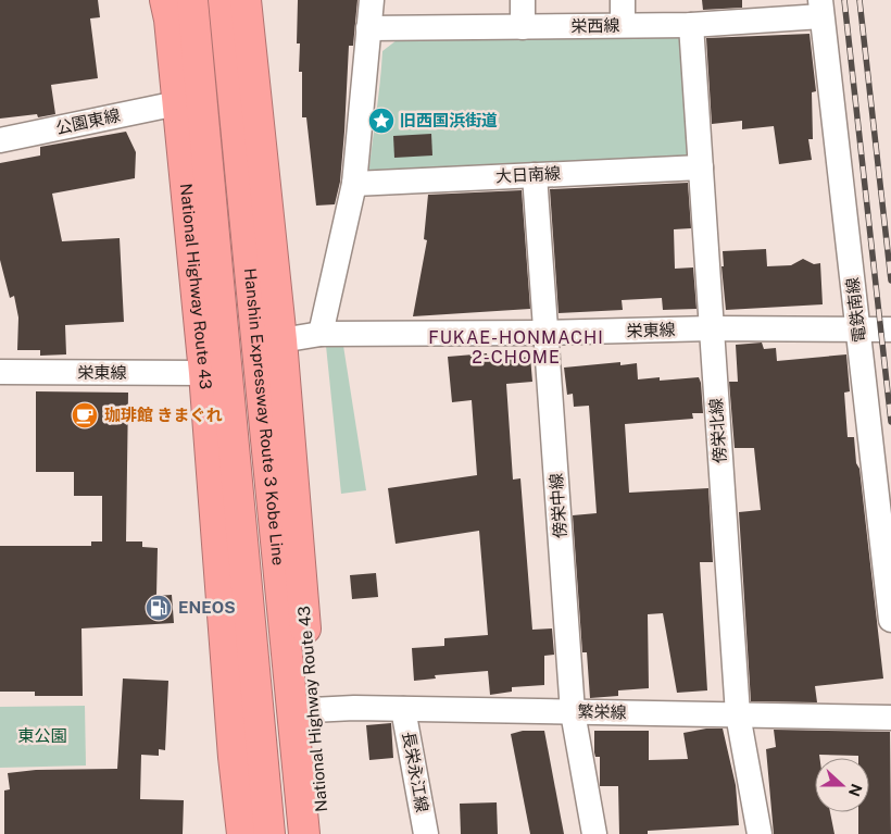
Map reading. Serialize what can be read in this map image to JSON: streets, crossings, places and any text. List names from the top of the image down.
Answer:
{
  "streets": {
    "highway": ["National Highway Route 43", "Hanshin Expressway Route 3 Kobe Line"],
    "street": [
      "栄西線",
      "公園東線",
      "大日南線",
      "電鉄南線",
      "栄東線",
      "傍栄北線",
      "傍栄中線",
      "繁栄線",
      "長栄永江線"
    ]
  },
  "crossings": [
    ["栄西線", "電鉄南線"],
    ["栄西線", "傍栄北線"],
    ["公園東線", "National Highway Route 43"],
    ["大日南線", "傍栄北線"],
    ["大日南線", "傍栄中線"],
    ["National Highway Route 43", "栄東線"],
    ["National Highway Route 43", "繁栄線"],
    ["電鉄南線", "栄東線"],
    ["栄東線", "傍栄北線"],
    ["栄東線", "傍栄中線"],
    ["傍栄北線", "繁栄線"],
    ["傍栄中線", "繁栄線"],
    ["繁栄線", "長栄永江線"]
  ],
  "districts": ["FUKAE-HONMACHI 2-CHOME"],
  "parks": ["東公園"],
  "places": {
    "place": ["旧西国浜街道"],
    "cafe": ["珈琲館 きまぐれ"],
    "fuel station": ["ENEOS"]
  },
  "north": "right"
}
